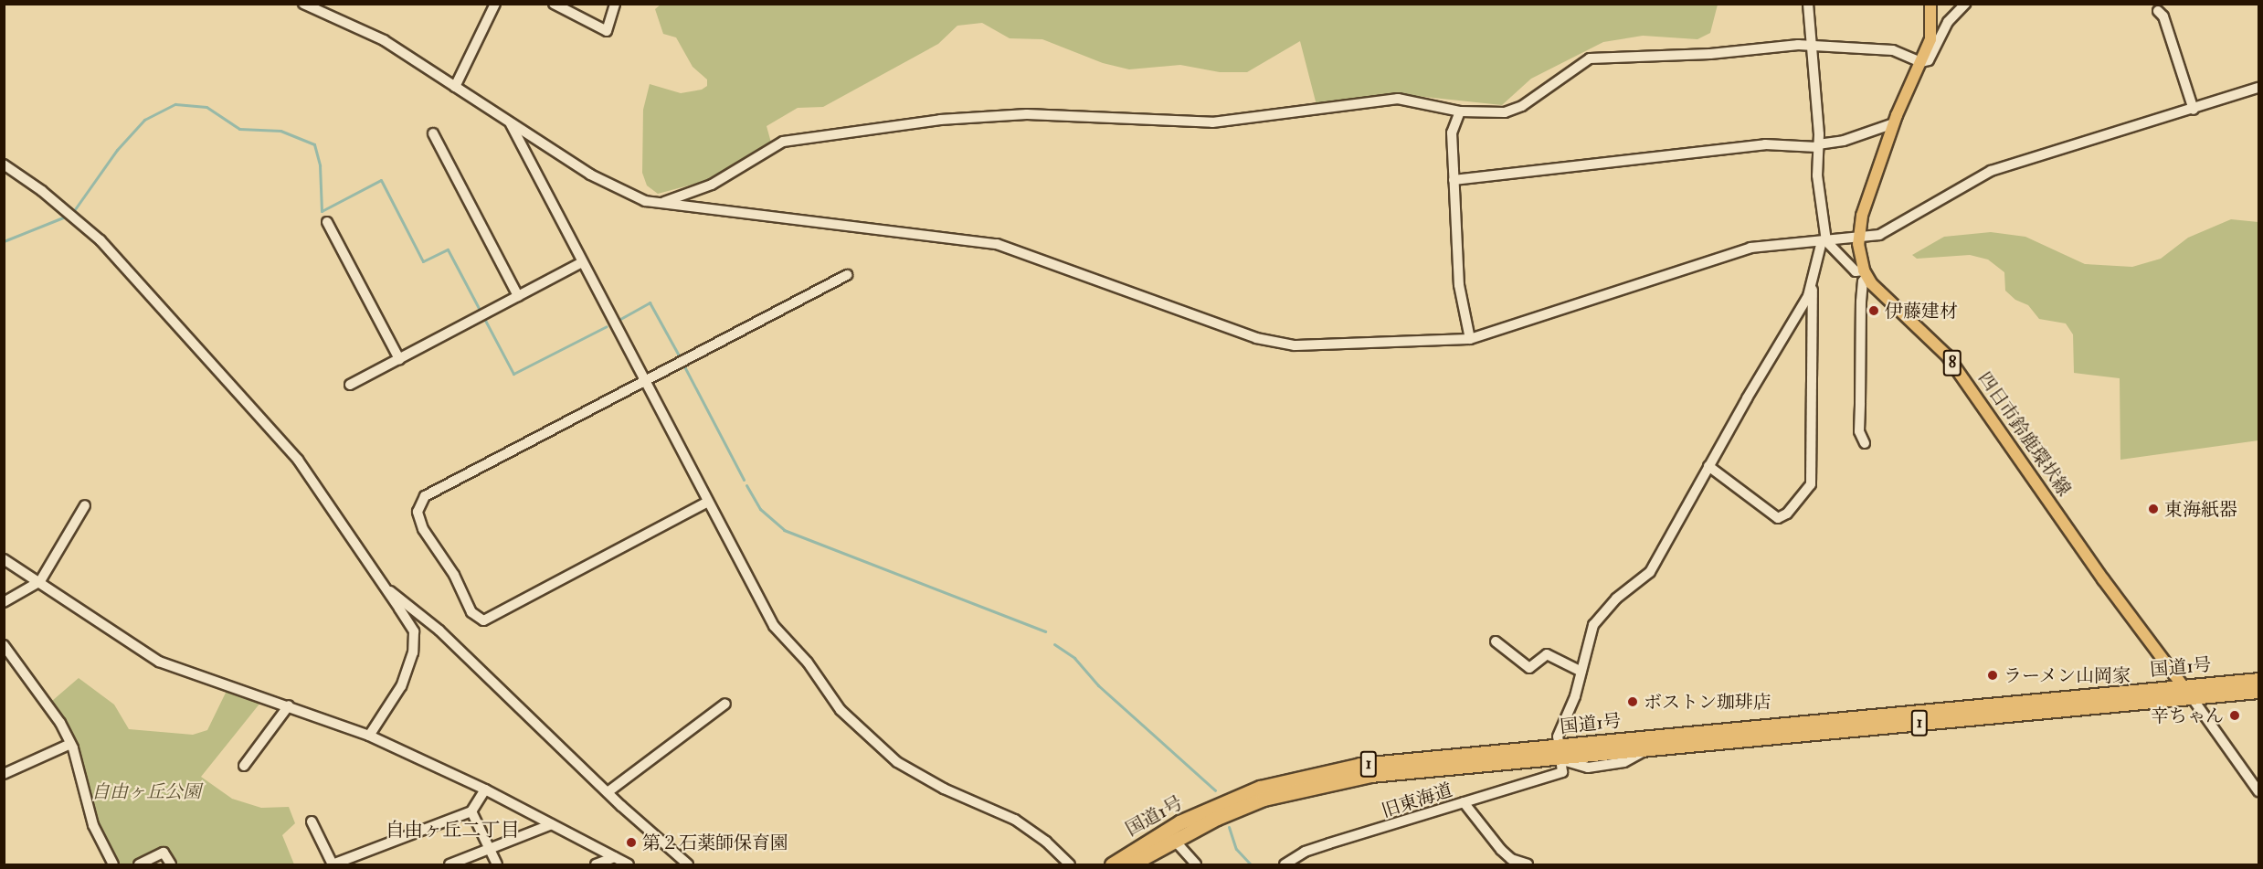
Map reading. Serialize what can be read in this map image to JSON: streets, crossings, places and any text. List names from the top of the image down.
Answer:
{
  "streets": {
    "highway": ["国道1号", "1"],
    "main road": ["8", "四日市鈴鹿環状線"],
    "street": ["旧東海道"]
  },
  "crossings": [
    ["四日市鈴鹿環状線", "国道1号"],
    ["国道1号", "旧東海道"]
  ],
  "districts": ["自由ヶ丘二丁目"],
  "parks": ["自由ヶ丘公園"],
  "places": [
    "伊藤建材",
    "東海紙器",
    "ラーメン山岡家",
    "ボストン珈琲店",
    "辛ちゃん",
    "第２石薬師保育園"
  ]
}
